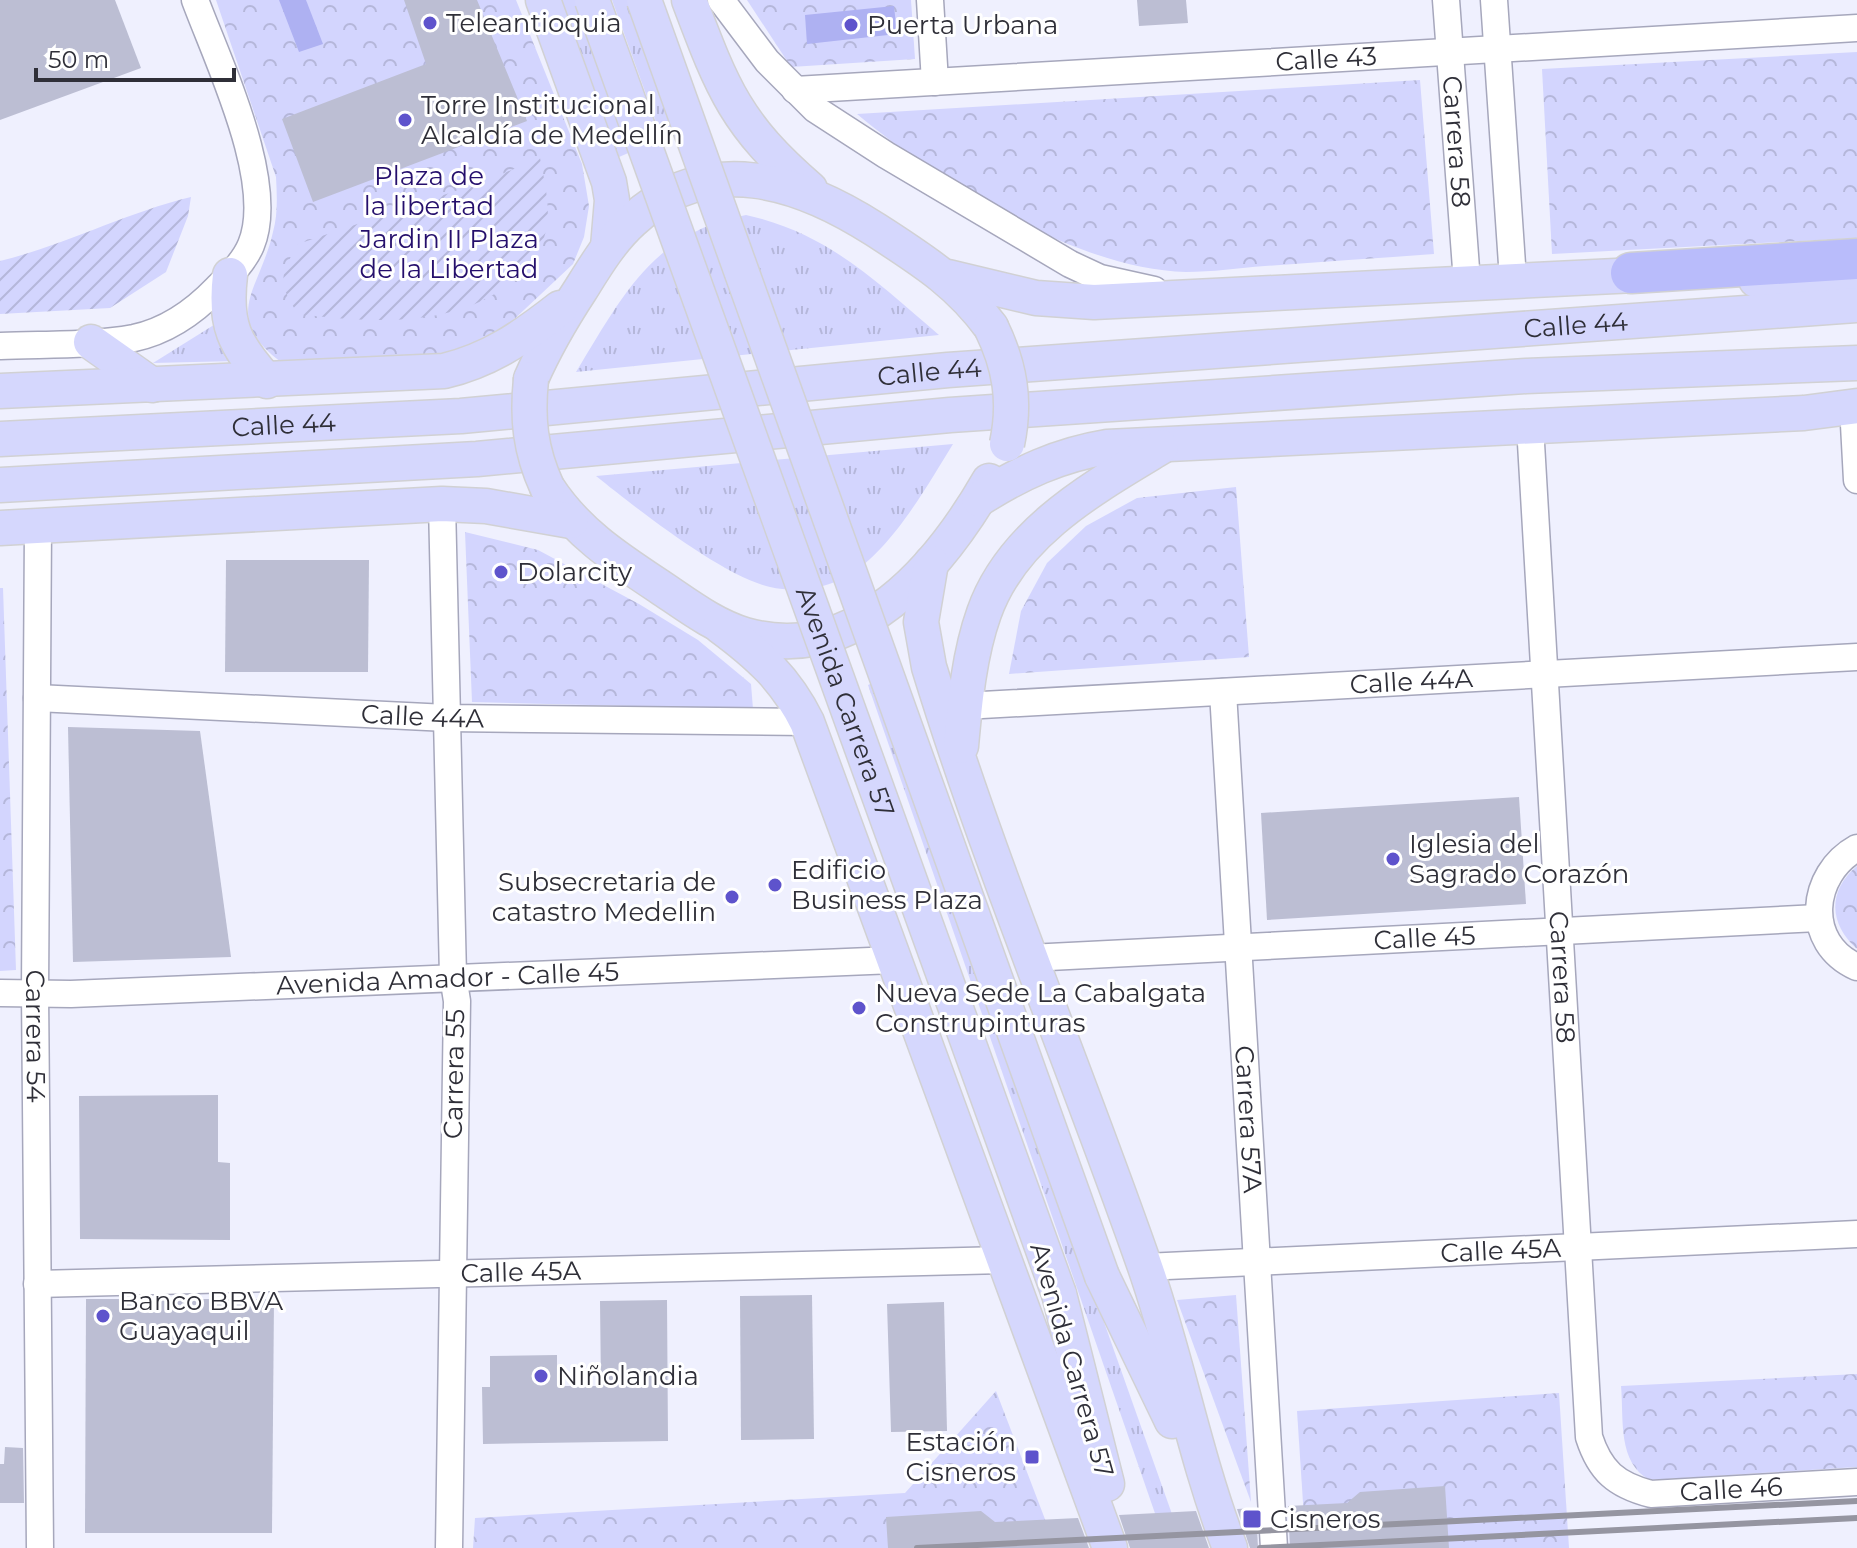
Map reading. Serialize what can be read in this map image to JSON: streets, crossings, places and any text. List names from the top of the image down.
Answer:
{
  "streets": {
    "main road": ["Calle 44", "Avenida Carrera 57"],
    "street": [
      "Calle 43",
      "Carrera 58",
      "Calle 44A",
      "Calle 45",
      "Avenida Amador - Calle 45",
      "Carrera 54",
      "Carrera 55",
      "Carrera 57A",
      "Calle 45A",
      "Calle 46"
    ]
  },
  "crossings": [
    ["Calle 43", "Carrera 58"],
    ["Calle 43", "Calle 44"],
    ["Carrera 58", "Calle 44"],
    ["Carrera 58", "Calle 44A"],
    ["Carrera 58", "Calle 45"],
    ["Carrera 58", "Calle 45A"],
    ["Carrera 58", "Calle 46"],
    ["Calle 44A", "Avenida Carrera 57"],
    ["Calle 44A", "Carrera 54"],
    ["Calle 44A", "Carrera 55"],
    ["Calle 44A", "Carrera 57A"],
    ["Avenida Carrera 57", "Calle 45"],
    ["Avenida Carrera 57", "Avenida Amador - Calle 45"],
    ["Avenida Carrera 57", "Calle 45A"],
    ["Calle 45", "Carrera 57A"],
    ["Avenida Amador - Calle 45", "Carrera 54"],
    ["Avenida Amador - Calle 45", "Carrera 55"],
    ["Carrera 54", "Calle 45A"],
    ["Carrera 55", "Calle 45A"],
    ["Carrera 57A", "Calle 45A"]
  ],
  "parks": ["Plaza de la libertad", "Jardin II Plaza de la Libertad"],
  "places": {
    "other": [
      "Teleantioquia",
      "Puerta Urbana",
      "Torre Institucional Alcaldía de Medellín",
      "Dolarcity",
      "Iglesia del Sagrado Corazón",
      "Edificio Business Plaza",
      "Subsecretaria de catastro Medellin",
      "Nueva Sede La Cabalgata Construpinturas",
      "Banco BBVA Guayaquil",
      "Niñolandia"
    ],
    "transit": ["Estación Cisneros", "Cisneros"]
  },
  "scale_bar": "50 m"
}
